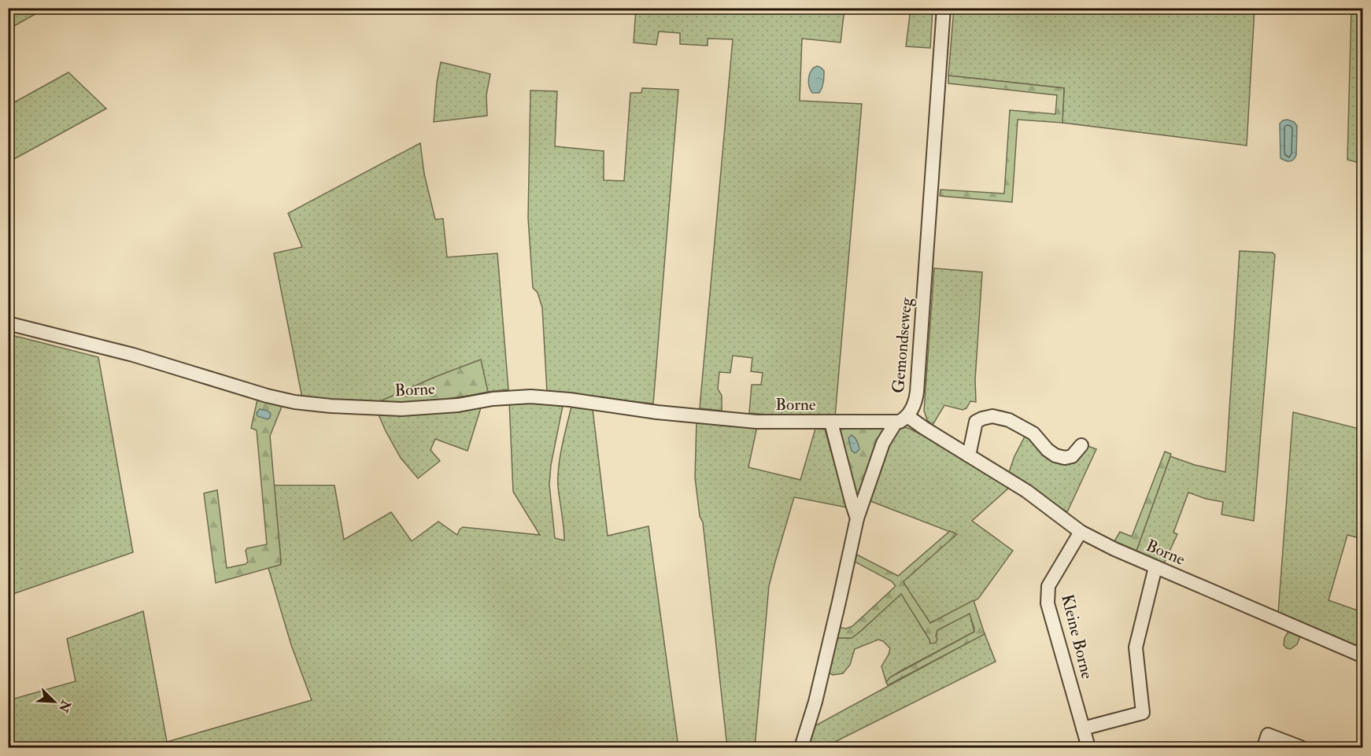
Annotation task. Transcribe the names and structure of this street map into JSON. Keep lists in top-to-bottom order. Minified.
{"streets":{"street":["Gemondseweg","Borne","Kleine Borne"]},"crossings":[["Gemondseweg","Borne"],["Borne","Kleine Borne"]],"north":"bottom right"}
